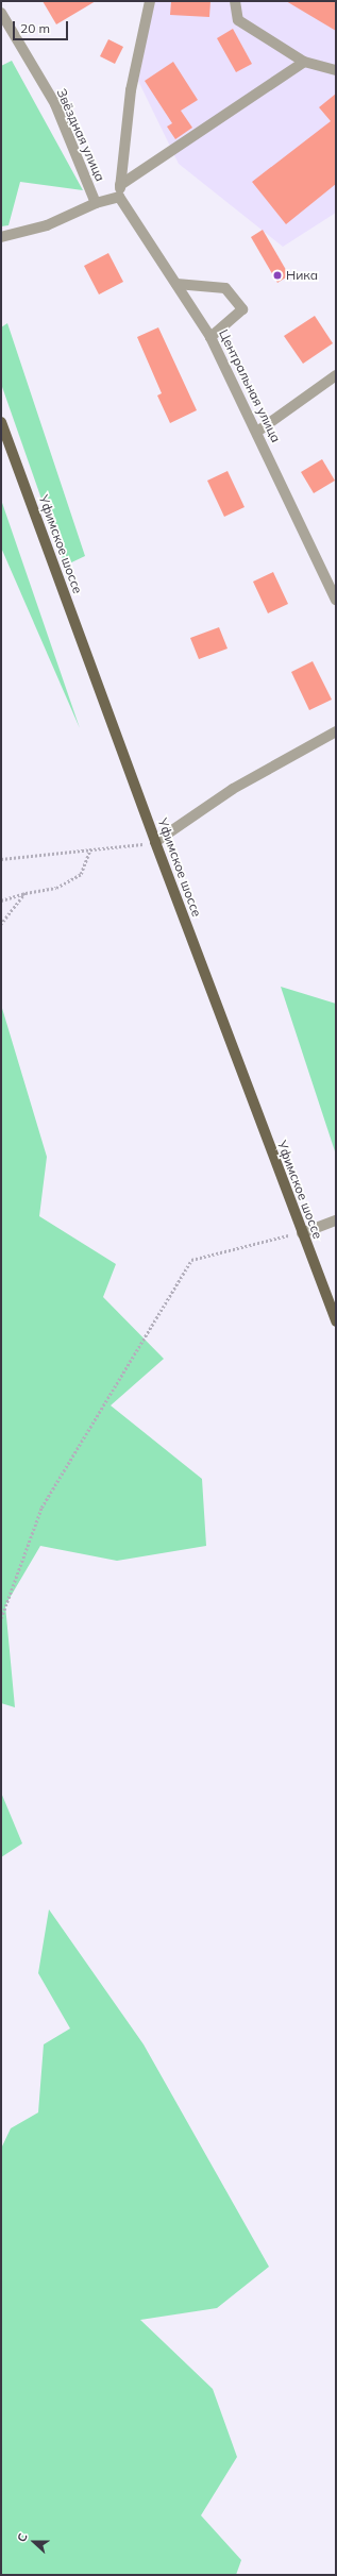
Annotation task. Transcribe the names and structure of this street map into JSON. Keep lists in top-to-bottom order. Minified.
{"streets":{"main road":["Уфимское шоссе"],"street":["Звёздная улица","Центральная улица"]},"places":["Ника"],"scale_bar":"20 m","north":"left"}
